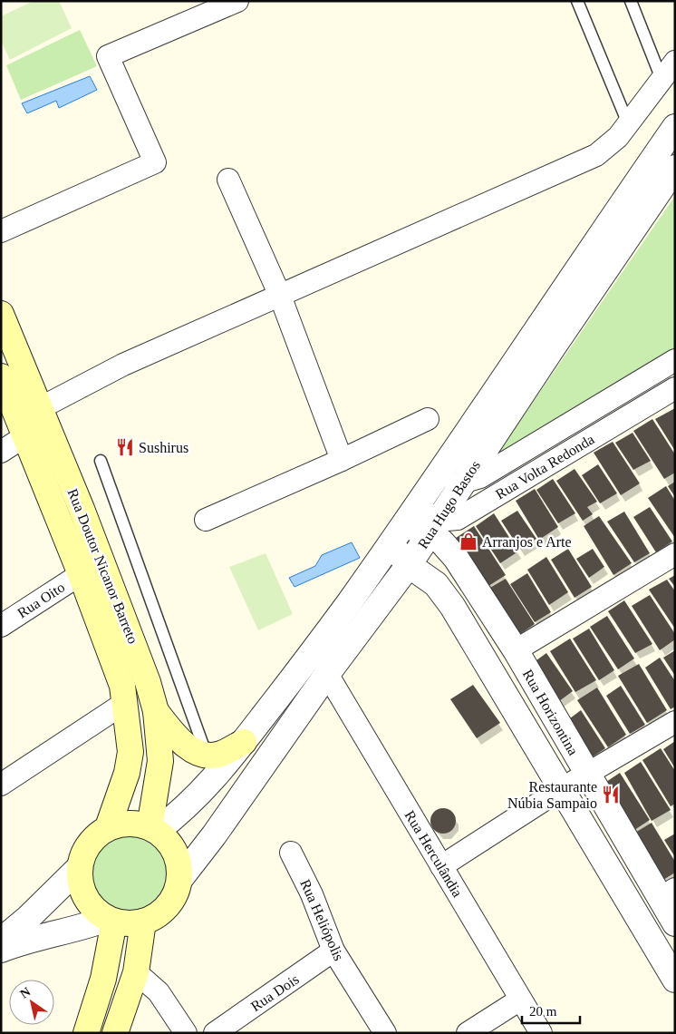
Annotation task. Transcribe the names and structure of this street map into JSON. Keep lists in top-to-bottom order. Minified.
{"streets":{"main road":["Rua Doutor Nicanor Barreto"],"street":["Rua Volta Redonda","Rua Hugo Bastos","Rua Oito","Rua Horizontina","Rua Herculândia","Rua Heliópolis","Rua Dois"]},"crossings":[["Rua Volta Redonda","Rua Hugo Bastos"],["Rua Volta Redonda","Rua Horizontina"],["Rua Hugo Bastos","Rua Doutor Nicanor Barreto"],["Rua Hugo Bastos","Rua Horizontina"],["Rua Hugo Bastos","Rua Herculândia"],["Rua Doutor Nicanor Barreto","Rua Oito"],["Rua Heliópolis","Rua Dois"]],"places":{"restaurant":["Sushirus","Restaurante Núbia Sampaio"],"shop":["Arranjos e Arte"]},"scale_bar":"20 m","north":"top left"}
